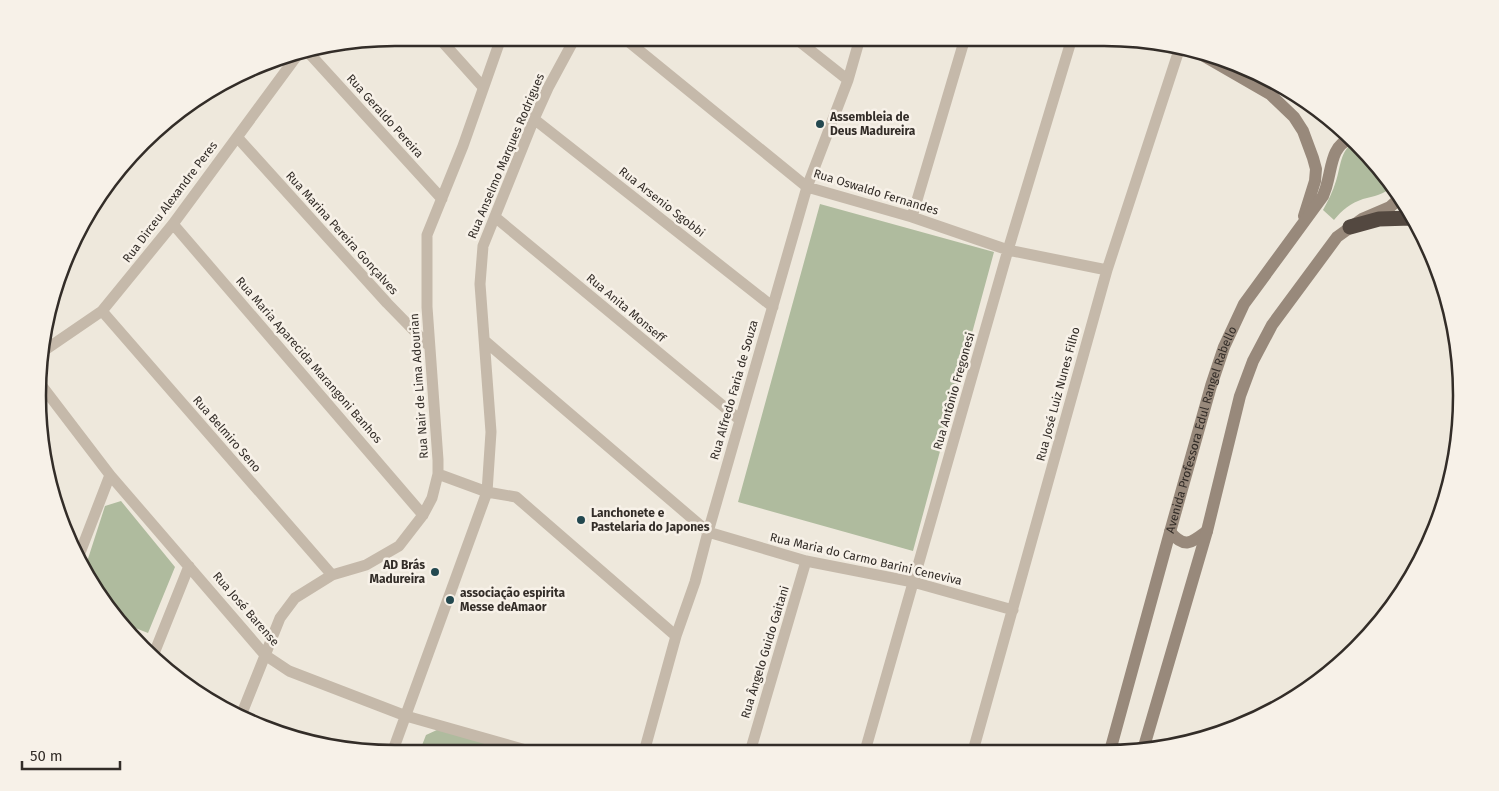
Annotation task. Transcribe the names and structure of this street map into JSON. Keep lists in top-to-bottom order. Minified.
{"streets":{"main road":["Avenida Professora Edul Rangel Rabello"],"street":["Rua Geraldo Pereira","Rua Anselmo Marques Rodrigues","Rua Oswaldo Fernandes","Rua Dirceu Alexandre Peres","Rua Arsenio Sgobbi","Rua Marina Pereira Gonçalves","Rua Anita Monseff","Rua Maria Aparecida Marangoni Banhos","Rua Nair de Lima Adourian","Rua Alfredo Faria de Souza","Rua Antônio Fregonesi","Rua José Luiz Nunes Filho","Rua Belmiro Seno","Rua Maria do Carmo Barini Ceneviva","Rua José Barense","Rua Ângelo Guido Gaitani"]},"crossings":[["Rua Geraldo Pereira","Rua Nair de Lima Adourian"],["Rua Anselmo Marques Rodrigues","Rua Arsenio Sgobbi"],["Rua Anselmo Marques Rodrigues","Rua Anita Monseff"],["Rua Anselmo Marques Rodrigues","Rua Maria do Carmo Barini Ceneviva"],["Rua Anselmo Marques Rodrigues","Rua José Barense"],["Rua Oswaldo Fernandes","Rua Alfredo Faria de Souza"],["Rua Oswaldo Fernandes","Rua Antônio Fregonesi"],["Rua Oswaldo Fernandes","Rua José Luiz Nunes Filho"],["Rua Dirceu Alexandre Peres","Rua Marina Pereira Gonçalves"],["Rua Dirceu Alexandre Peres","Rua Maria Aparecida Marangoni Banhos"],["Rua Dirceu Alexandre Peres","Rua Belmiro Seno"],["Rua Arsenio Sgobbi","Rua Alfredo Faria de Souza"],["Rua Marina Pereira Gonçalves","Rua Nair de Lima Adourian"],["Rua Anita Monseff","Rua Alfredo Faria de Souza"],["Rua Maria Aparecida Marangoni Banhos","Rua Nair de Lima Adourian"],["Rua Nair de Lima Adourian","Rua Belmiro Seno"],["Rua Nair de Lima Adourian","Rua José Barense"],["Rua Alfredo Faria de Souza","Rua Maria do Carmo Barini Ceneviva"],["Rua Antônio Fregonesi","Rua Maria do Carmo Barini Ceneviva"],["Rua José Luiz Nunes Filho","Rua Maria do Carmo Barini Ceneviva"],["Rua Maria do Carmo Barini Ceneviva","Rua Ângelo Guido Gaitani"]],"places":["Assembleia de Deus Madureira","Lanchonete e Pastelaria do Japones","AD Brás Madureira","associação espirita Messe deAmaor"],"scale_bar":"50 m"}
